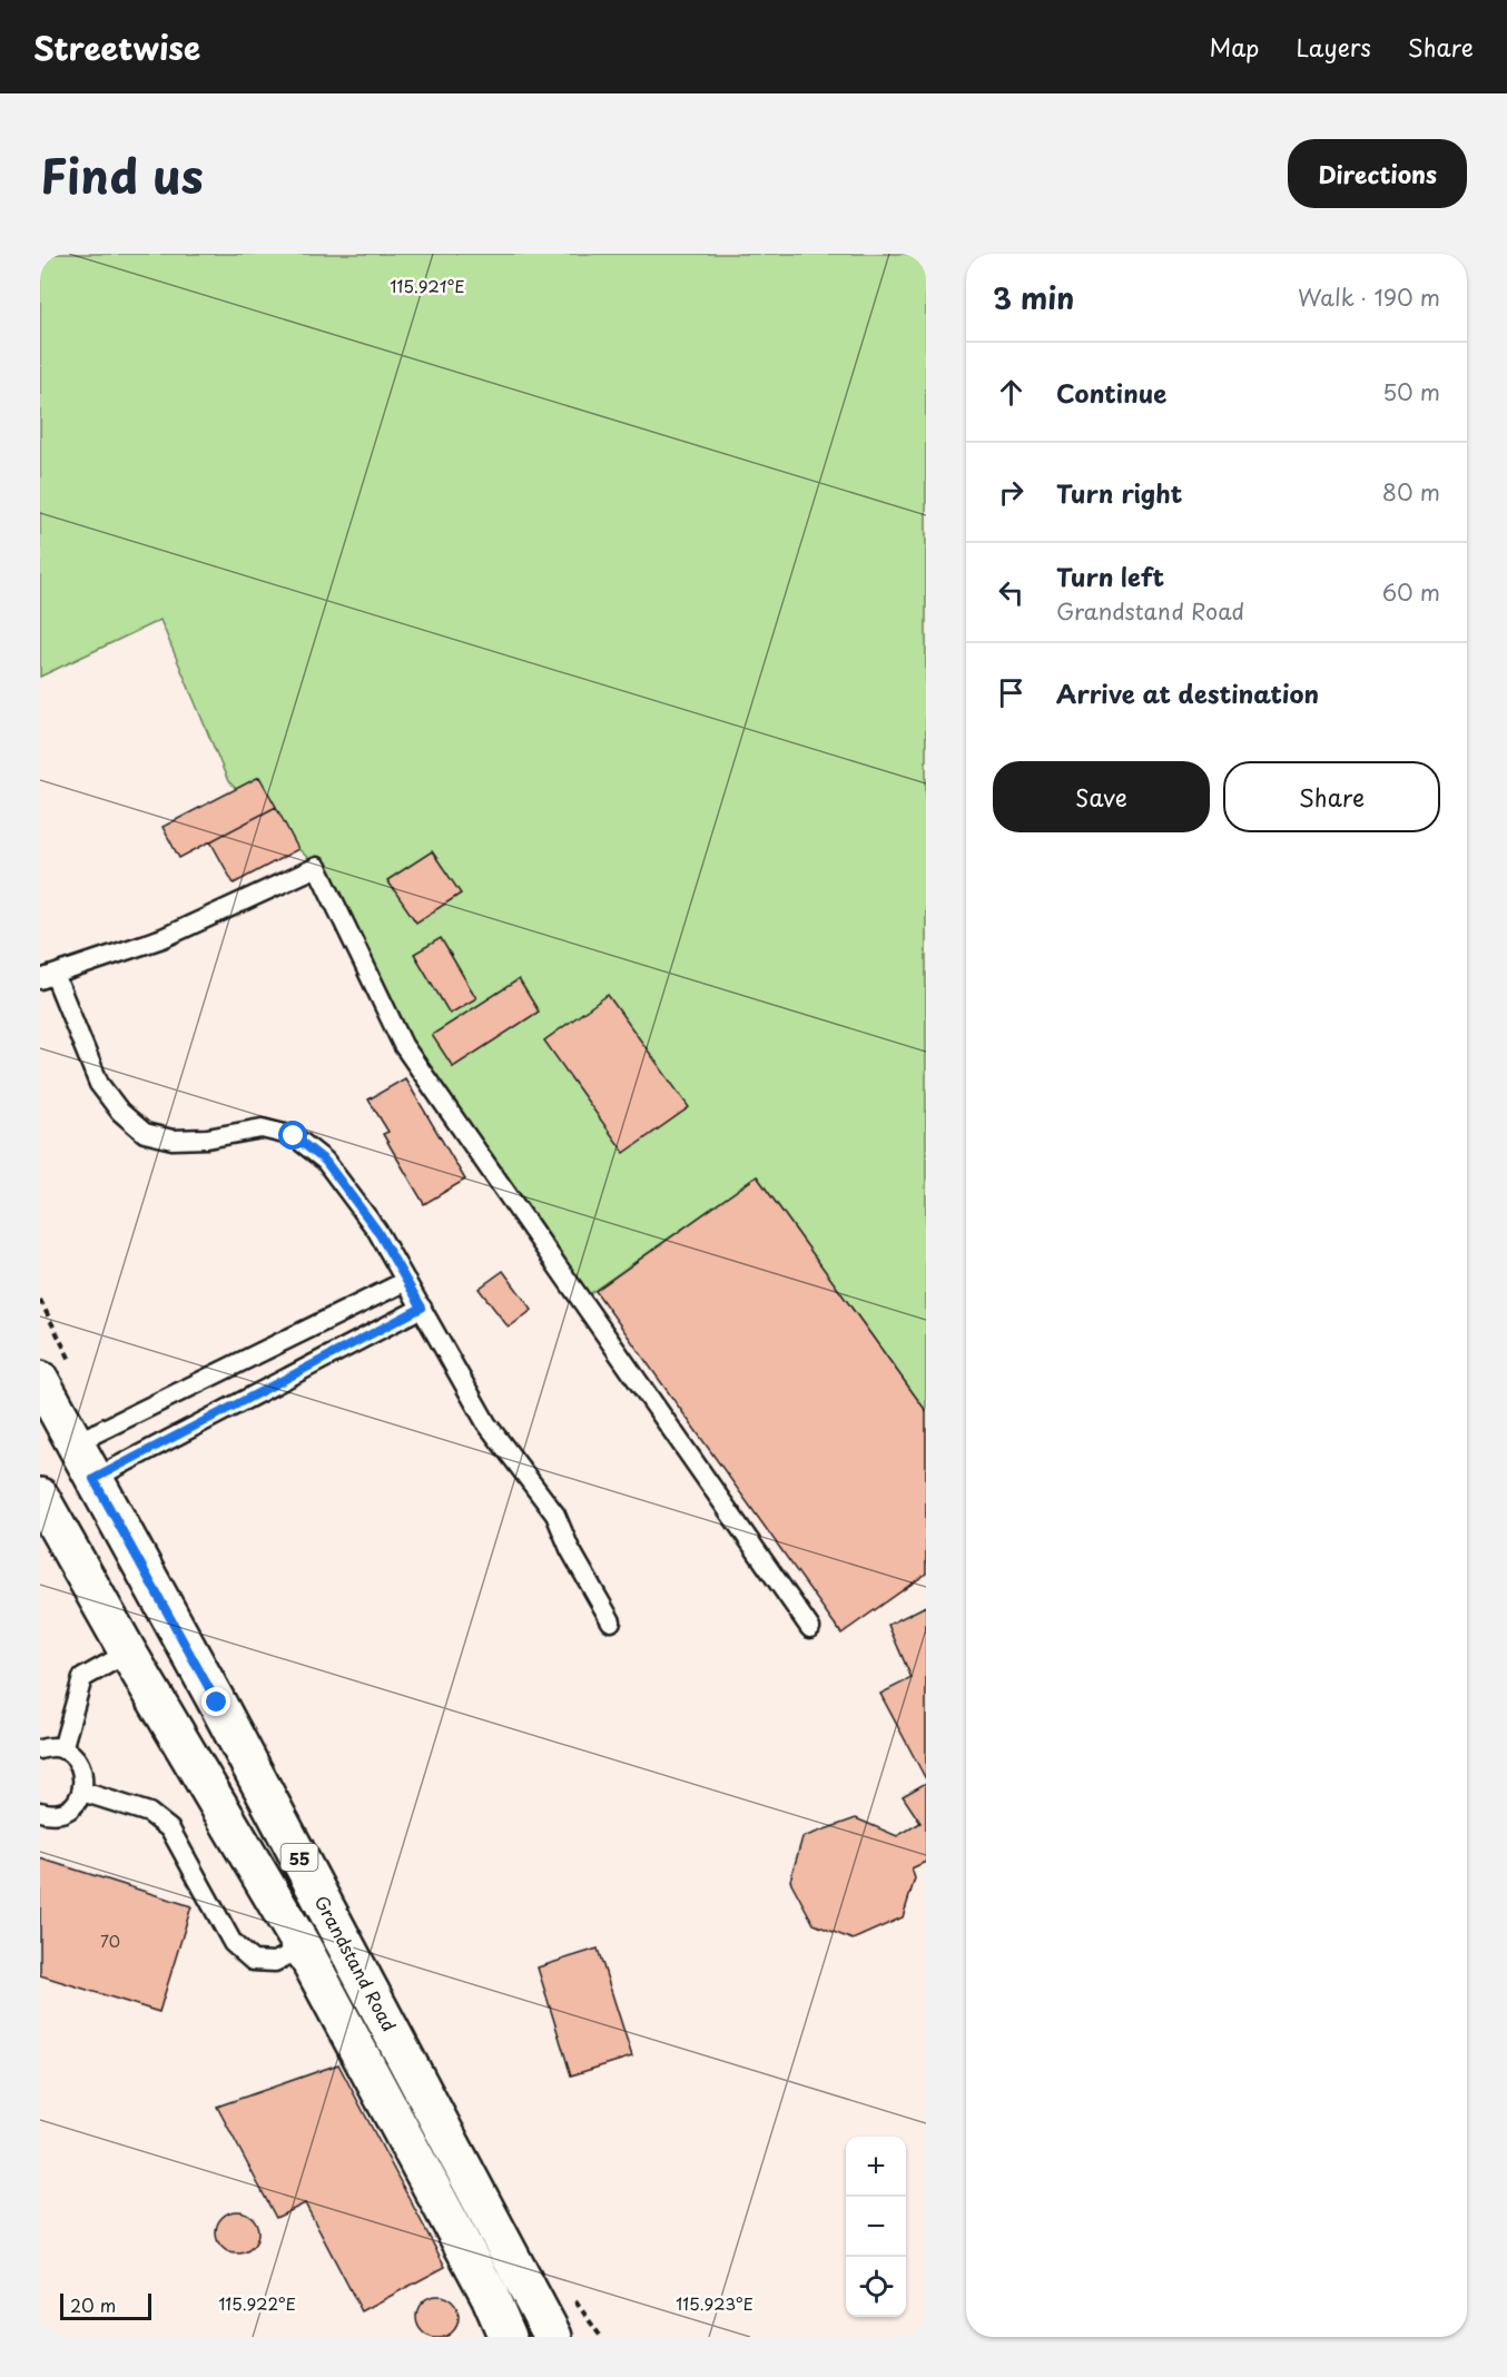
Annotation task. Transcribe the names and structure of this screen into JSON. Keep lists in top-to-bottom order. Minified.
{"streets":{"main road":["55","Grandstand Road"]},"house_numbers":["70"],"scale_bar":"20 m","page":{"header":"Streetwise","nav":["Map","Layers","Share"],"title":"Find us","buttons":["Directions",["Save","Share"]],"heading":["3 min","Walk · 190 m"],"list":[["Continue","50 m"],["Turn right","80 m"],["Turn left","Grandstand Road","60 m"],"Arrive at destination"],"map_buttons":["+","−"],"scale":"20 m"},"coordinates":["115.921°E","115.922°E","115.923°E"]}
